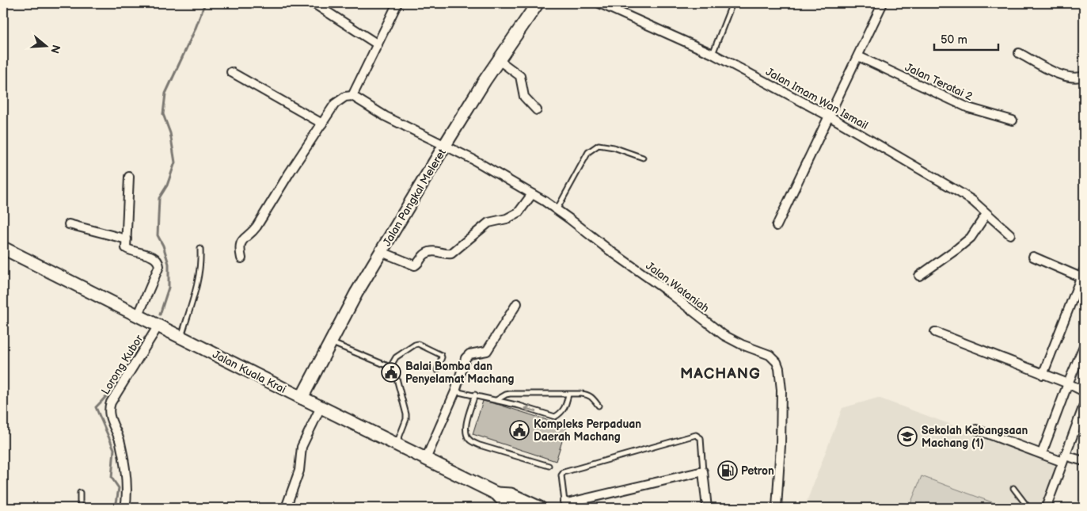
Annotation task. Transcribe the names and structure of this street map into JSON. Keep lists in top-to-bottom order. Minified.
{"streets":{"main road":["Jalan Pangkal Meleret","Jalan Kuala Krai"],"street":["Jalan Teratai 2","Jalan Imam Wan Ismail","Jalan Wataniah","Lorong Kubor"]},"crossings":[["Jalan Pangkal Meleret","Jalan Wataniah"],["Jalan Pangkal Meleret","Jalan Kuala Krai"],["Lorong Kubor","Jalan Kuala Krai"]],"districts":["MACHANG"],"places":{"public building":["Balai Bomba dan Penyelamat Machang","Kompleks Perpaduan Daerah Machang"],"school or university":["Sekolah Kebangsaan Machang (1)"],"fuel station":["Petron"]},"scale_bar":"50 m","north":"right"}
